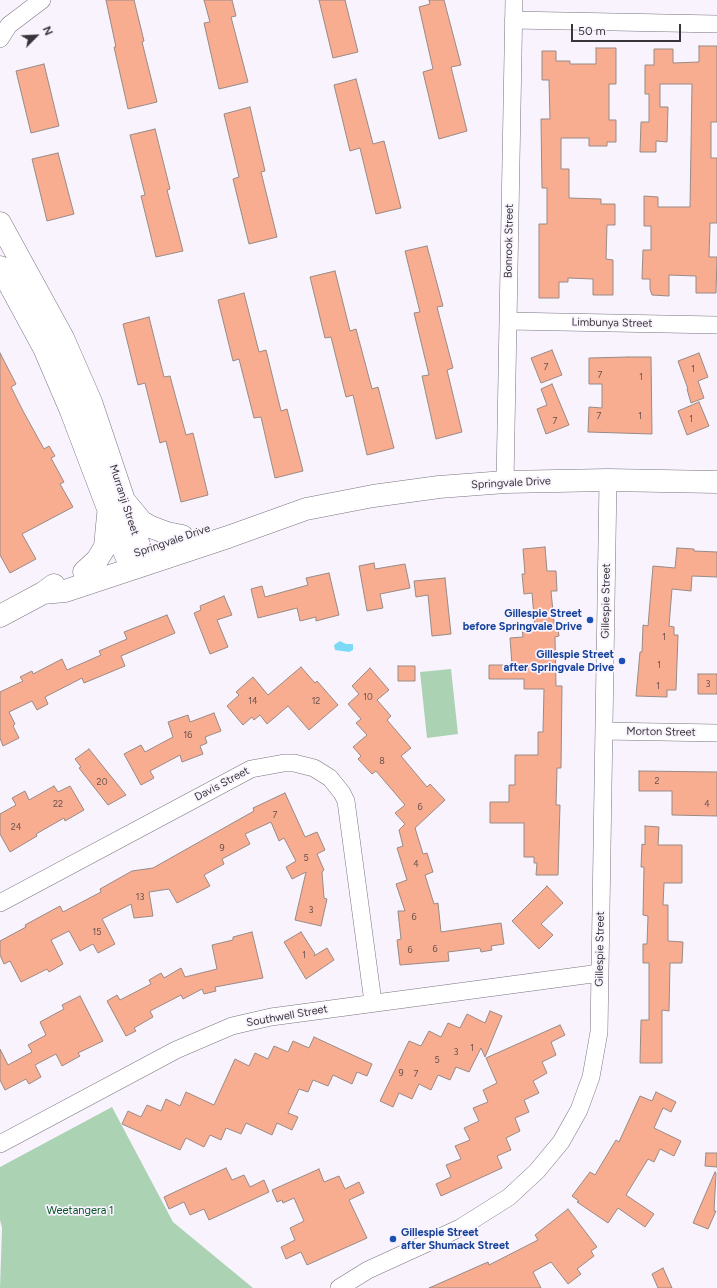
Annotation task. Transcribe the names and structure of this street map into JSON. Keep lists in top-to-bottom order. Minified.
{"streets":{"main road":["Springvale Drive","Murranji Street"],"street":["Bonrook Street","Limbunya Street","Gillespie Street","Morton Street","Davis Street","Southwell Street"]},"crossings":[["Bonrook Street","Limbunya Street"],["Bonrook Street","Springvale Drive"],["Springvale Drive","Murranji Street"],["Springvale Drive","Gillespie Street"],["Gillespie Street","Morton Street"],["Gillespie Street","Southwell Street"],["Davis Street","Southwell Street"]],"parks":["Weetangera 1"],"places":["Gillespie Street before Springvale Drive","Gillespie Street after Springvale Drive","Gillespie Street after Shumack Street"],"house_numbers":["7","1","7","1","7","1","1","7","1","1","3","1","10","14","12","16","8","2","20","22","4","6","7","24","9","5","4","13","3","6","15","6","6","1","1","3","5","9","7"],"scale_bar":"50 m","north":"top right"}
